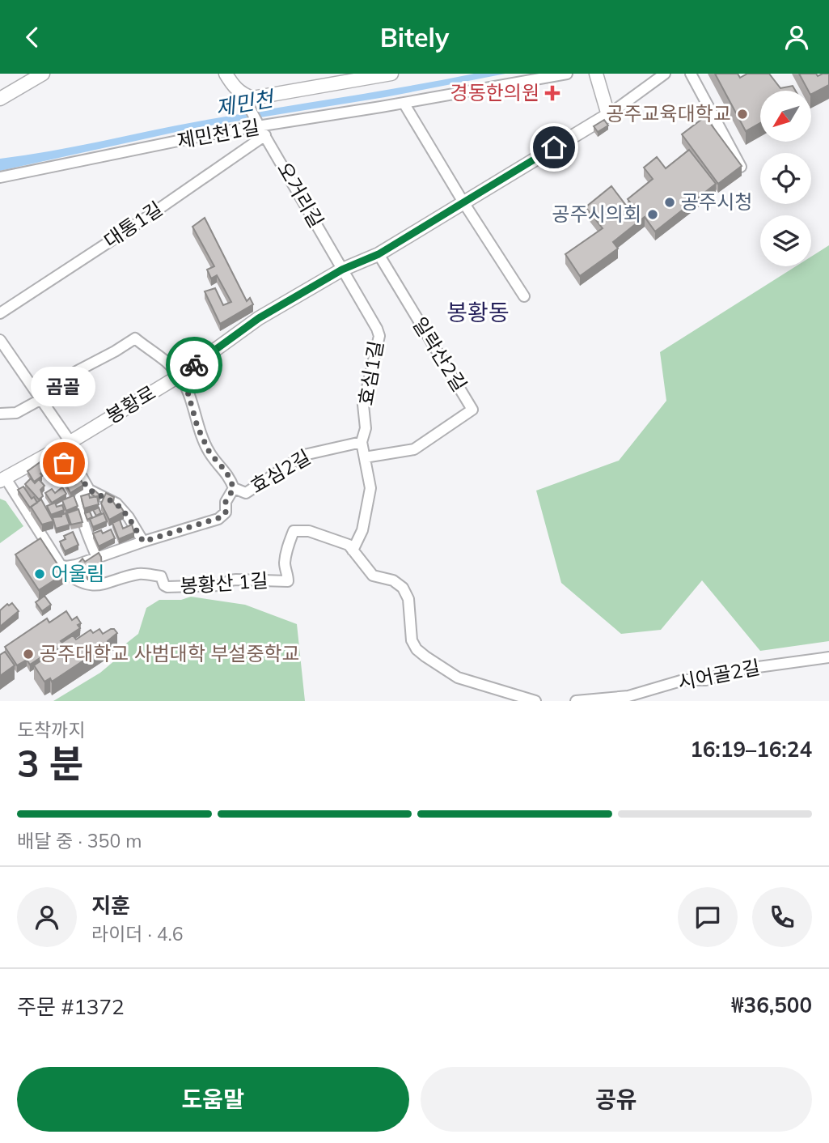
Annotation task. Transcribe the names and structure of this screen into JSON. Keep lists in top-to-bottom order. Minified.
{"streets":{"main road":["봉황로"],"street":["제민천1길","오거리길","대통1길","일락산2길","효심1길","효심2길","봉황산 1길","시어골2길"]},"crossings":[["제민천1길","오거리길"],["제민천1길","대통1길"],["오거리길","대통1길"],["오거리길","효심1길"],["오거리길","봉황로"],["일락산2길","효심1길"],["일락산2길","봉황로"],["효심1길","봉황로"],["효심1길","효심2길"],["효심1길","봉황산 1길"]],"districts":["봉황동"],"water":["제민천"],"places":{"health":["경동한의원"],"other":["공주교육대학교","공주시청","공주시의회","곰골","어울림","공주대학교 사범대학 부설중학교"]},"north":"bottom left","page":{"header":"Bitely","bubble":"곰골","heading":["3 분","도착까지","16:19–16:24"],"panel":["지훈","라이더 · 4.6","주문 #1372","₩36,500"],"bar":"배달 중 · 350 m","buttons":["도움말","공유"]}}
